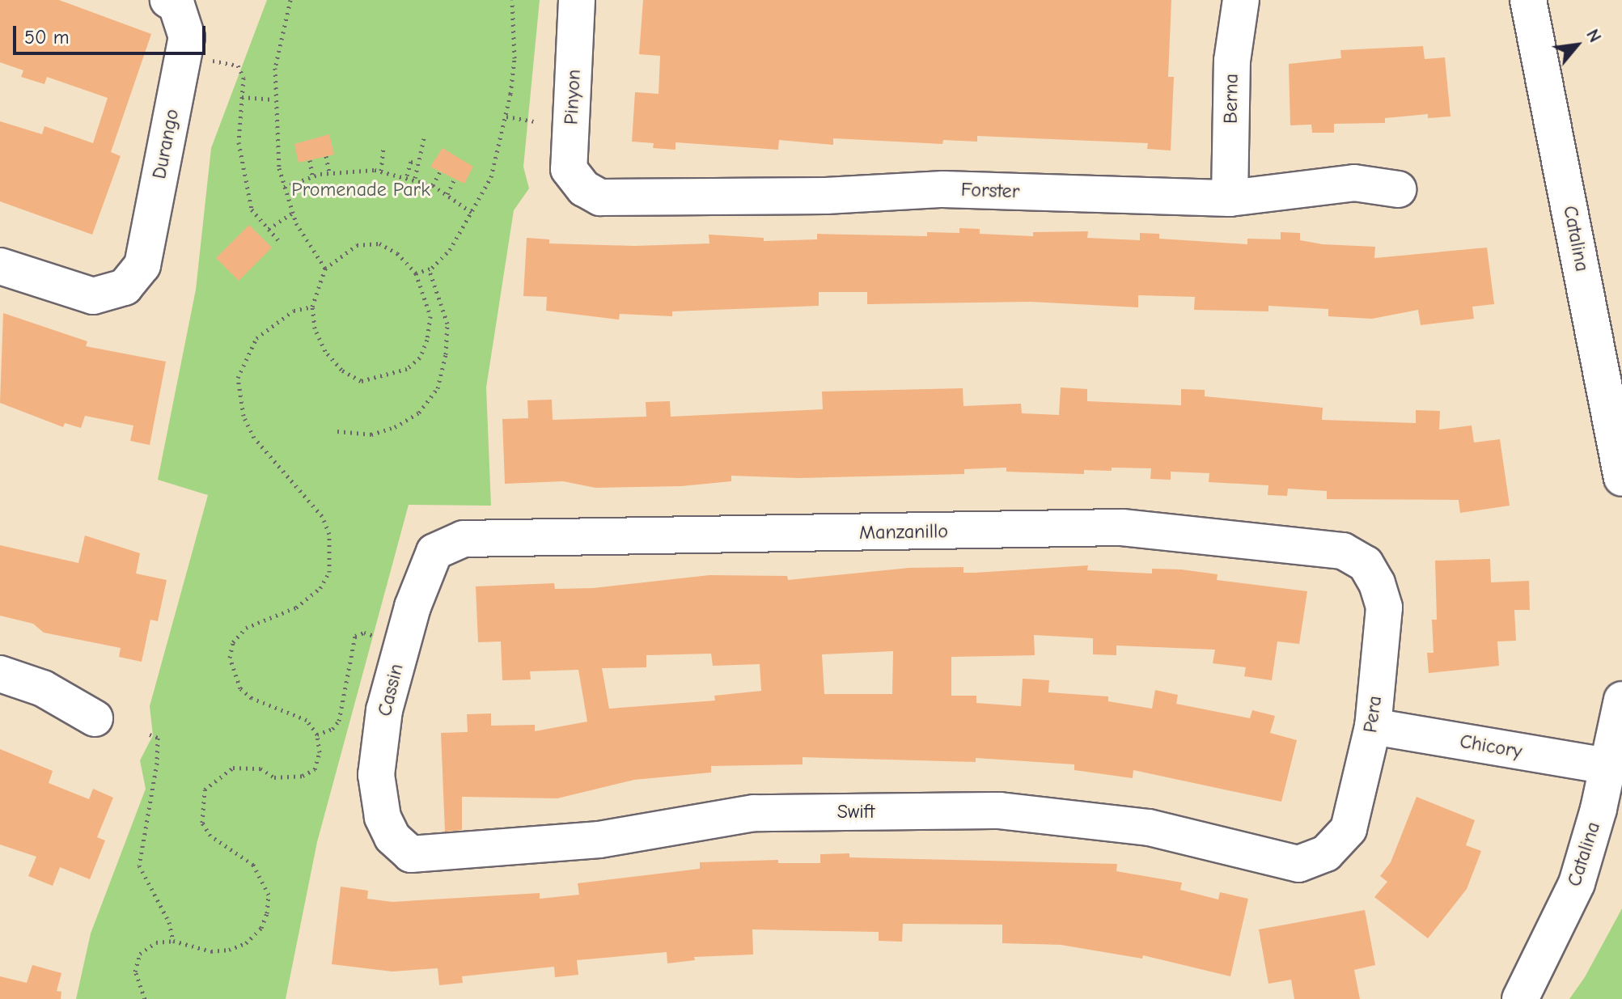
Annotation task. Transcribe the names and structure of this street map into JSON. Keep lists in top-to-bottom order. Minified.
{"streets":{"street":["Pinyon","Berna","Durango","Forster","Catalina","Manzanillo","Cassin","Pera","Chicory","Swift"]},"crossings":[["Pinyon","Forster"],["Berna","Forster"],["Catalina","Chicory"],["Manzanillo","Cassin"],["Manzanillo","Pera"],["Cassin","Swift"],["Pera","Chicory"],["Pera","Swift"]],"parks":["Promenade Park"],"scale_bar":"50 m","north":"top right"}
